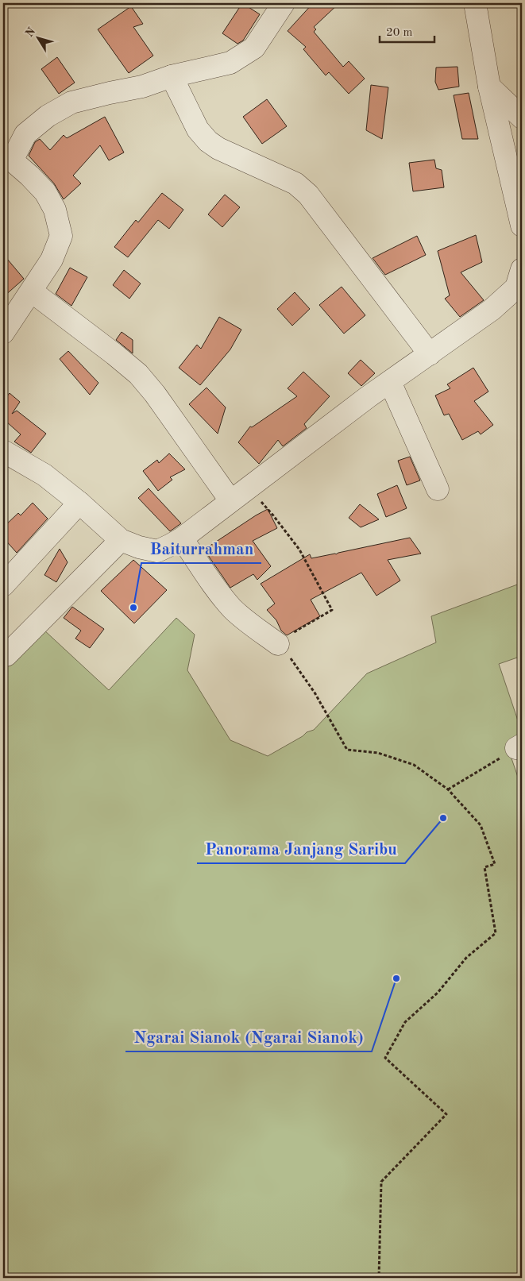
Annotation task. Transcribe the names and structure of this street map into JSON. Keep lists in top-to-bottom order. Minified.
{"places":["Baiturrahman","Panorama Janjang Saribu","Ngarai Sianok (Ngarai Sianok)"],"scale_bar":"20 m","north":"top left"}
